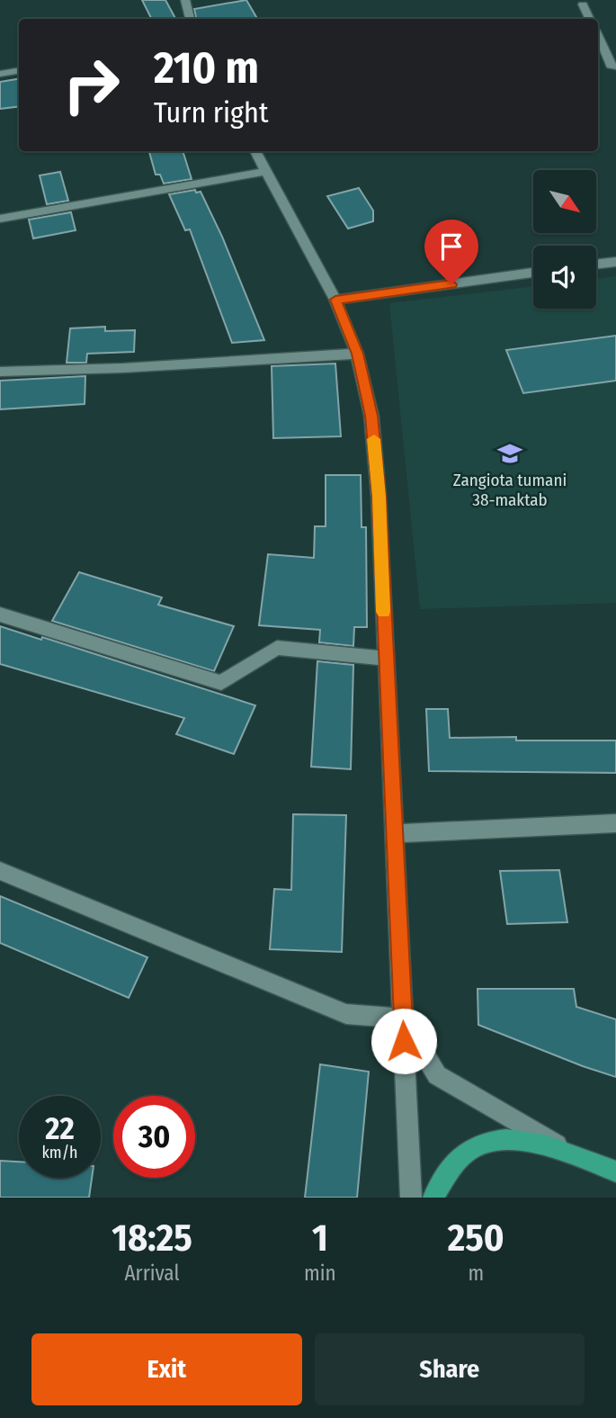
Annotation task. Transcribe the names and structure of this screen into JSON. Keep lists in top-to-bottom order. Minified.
{"places":{"school or university":["Zangiota tumani 38-maktab"]},"north":"bottom right","page":{"turn":["210 m","Turn right"],"speed":"22 km/h","limit":"30","eta":["18:25","Arrival","1","min","250","m"],"buttons":["Exit","Share"]}}
